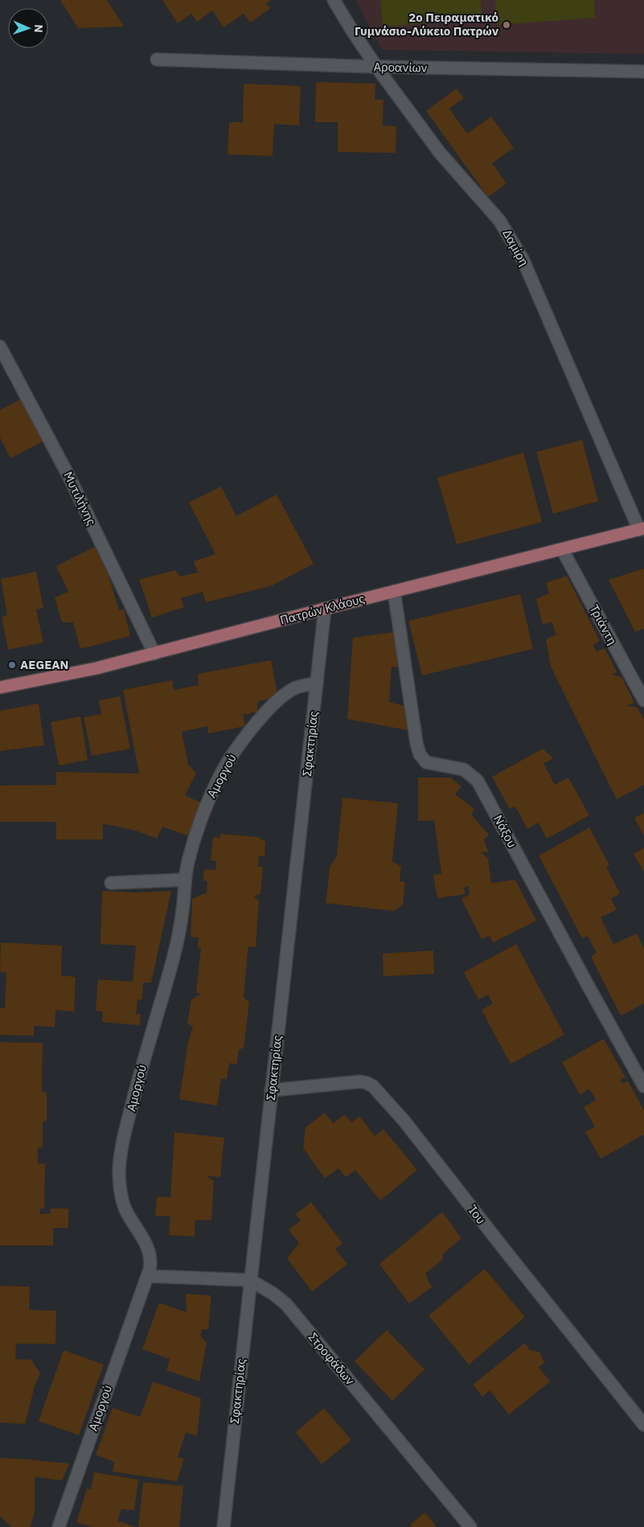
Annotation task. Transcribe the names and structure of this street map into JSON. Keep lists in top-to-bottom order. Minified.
{"streets":{"main road":["Πατρών Κλάους"],"street":["Αροανίων","Δαμίρη","Μυτιλήνης","Τριάντη","Σφακτηρίας","Αμοργού","Νάξου","Ίου","Στροφάδων"]},"crossings":[["Αροανίων","Δαμίρη"],["Δαμίρη","Πατρών Κλάους"],["Μυτιλήνης","Πατρών Κλάους"],["Πατρών Κλάους","Τριάντη"],["Πατρών Κλάους","Σφακτηρίας"],["Πατρών Κλάους","Νάξου"],["Σφακτηρίας","Αμοργού"],["Σφακτηρίας","Ίου"],["Σφακτηρίας","Στροφάδων"],["Αμοργού","Στροφάδων"]],"places":["2ο Πειραματικό Γυμνάσιο-Λύκειο Πατρών","AEGEAN"],"north":"right"}
